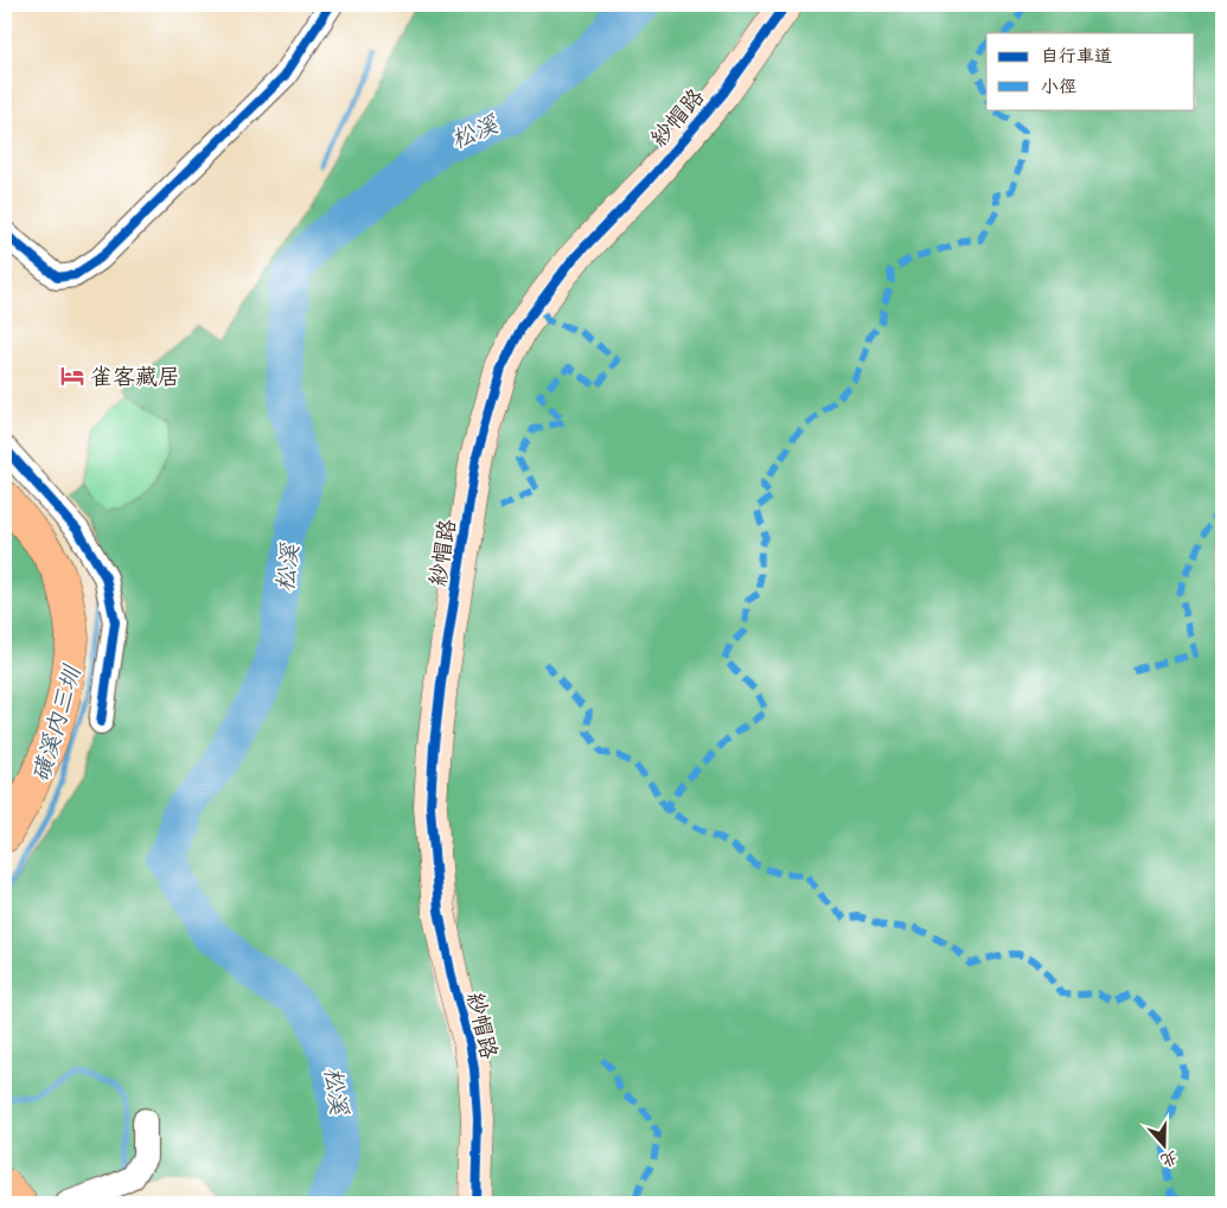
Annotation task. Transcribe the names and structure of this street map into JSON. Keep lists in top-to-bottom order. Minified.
{"streets":{"street":["紗帽路"]},"water":["松溪","磺溪內三圳"],"places":{"hotel":["雀客藏居"]},"legend":["自行車道","小徑"],"north":"bottom"}
